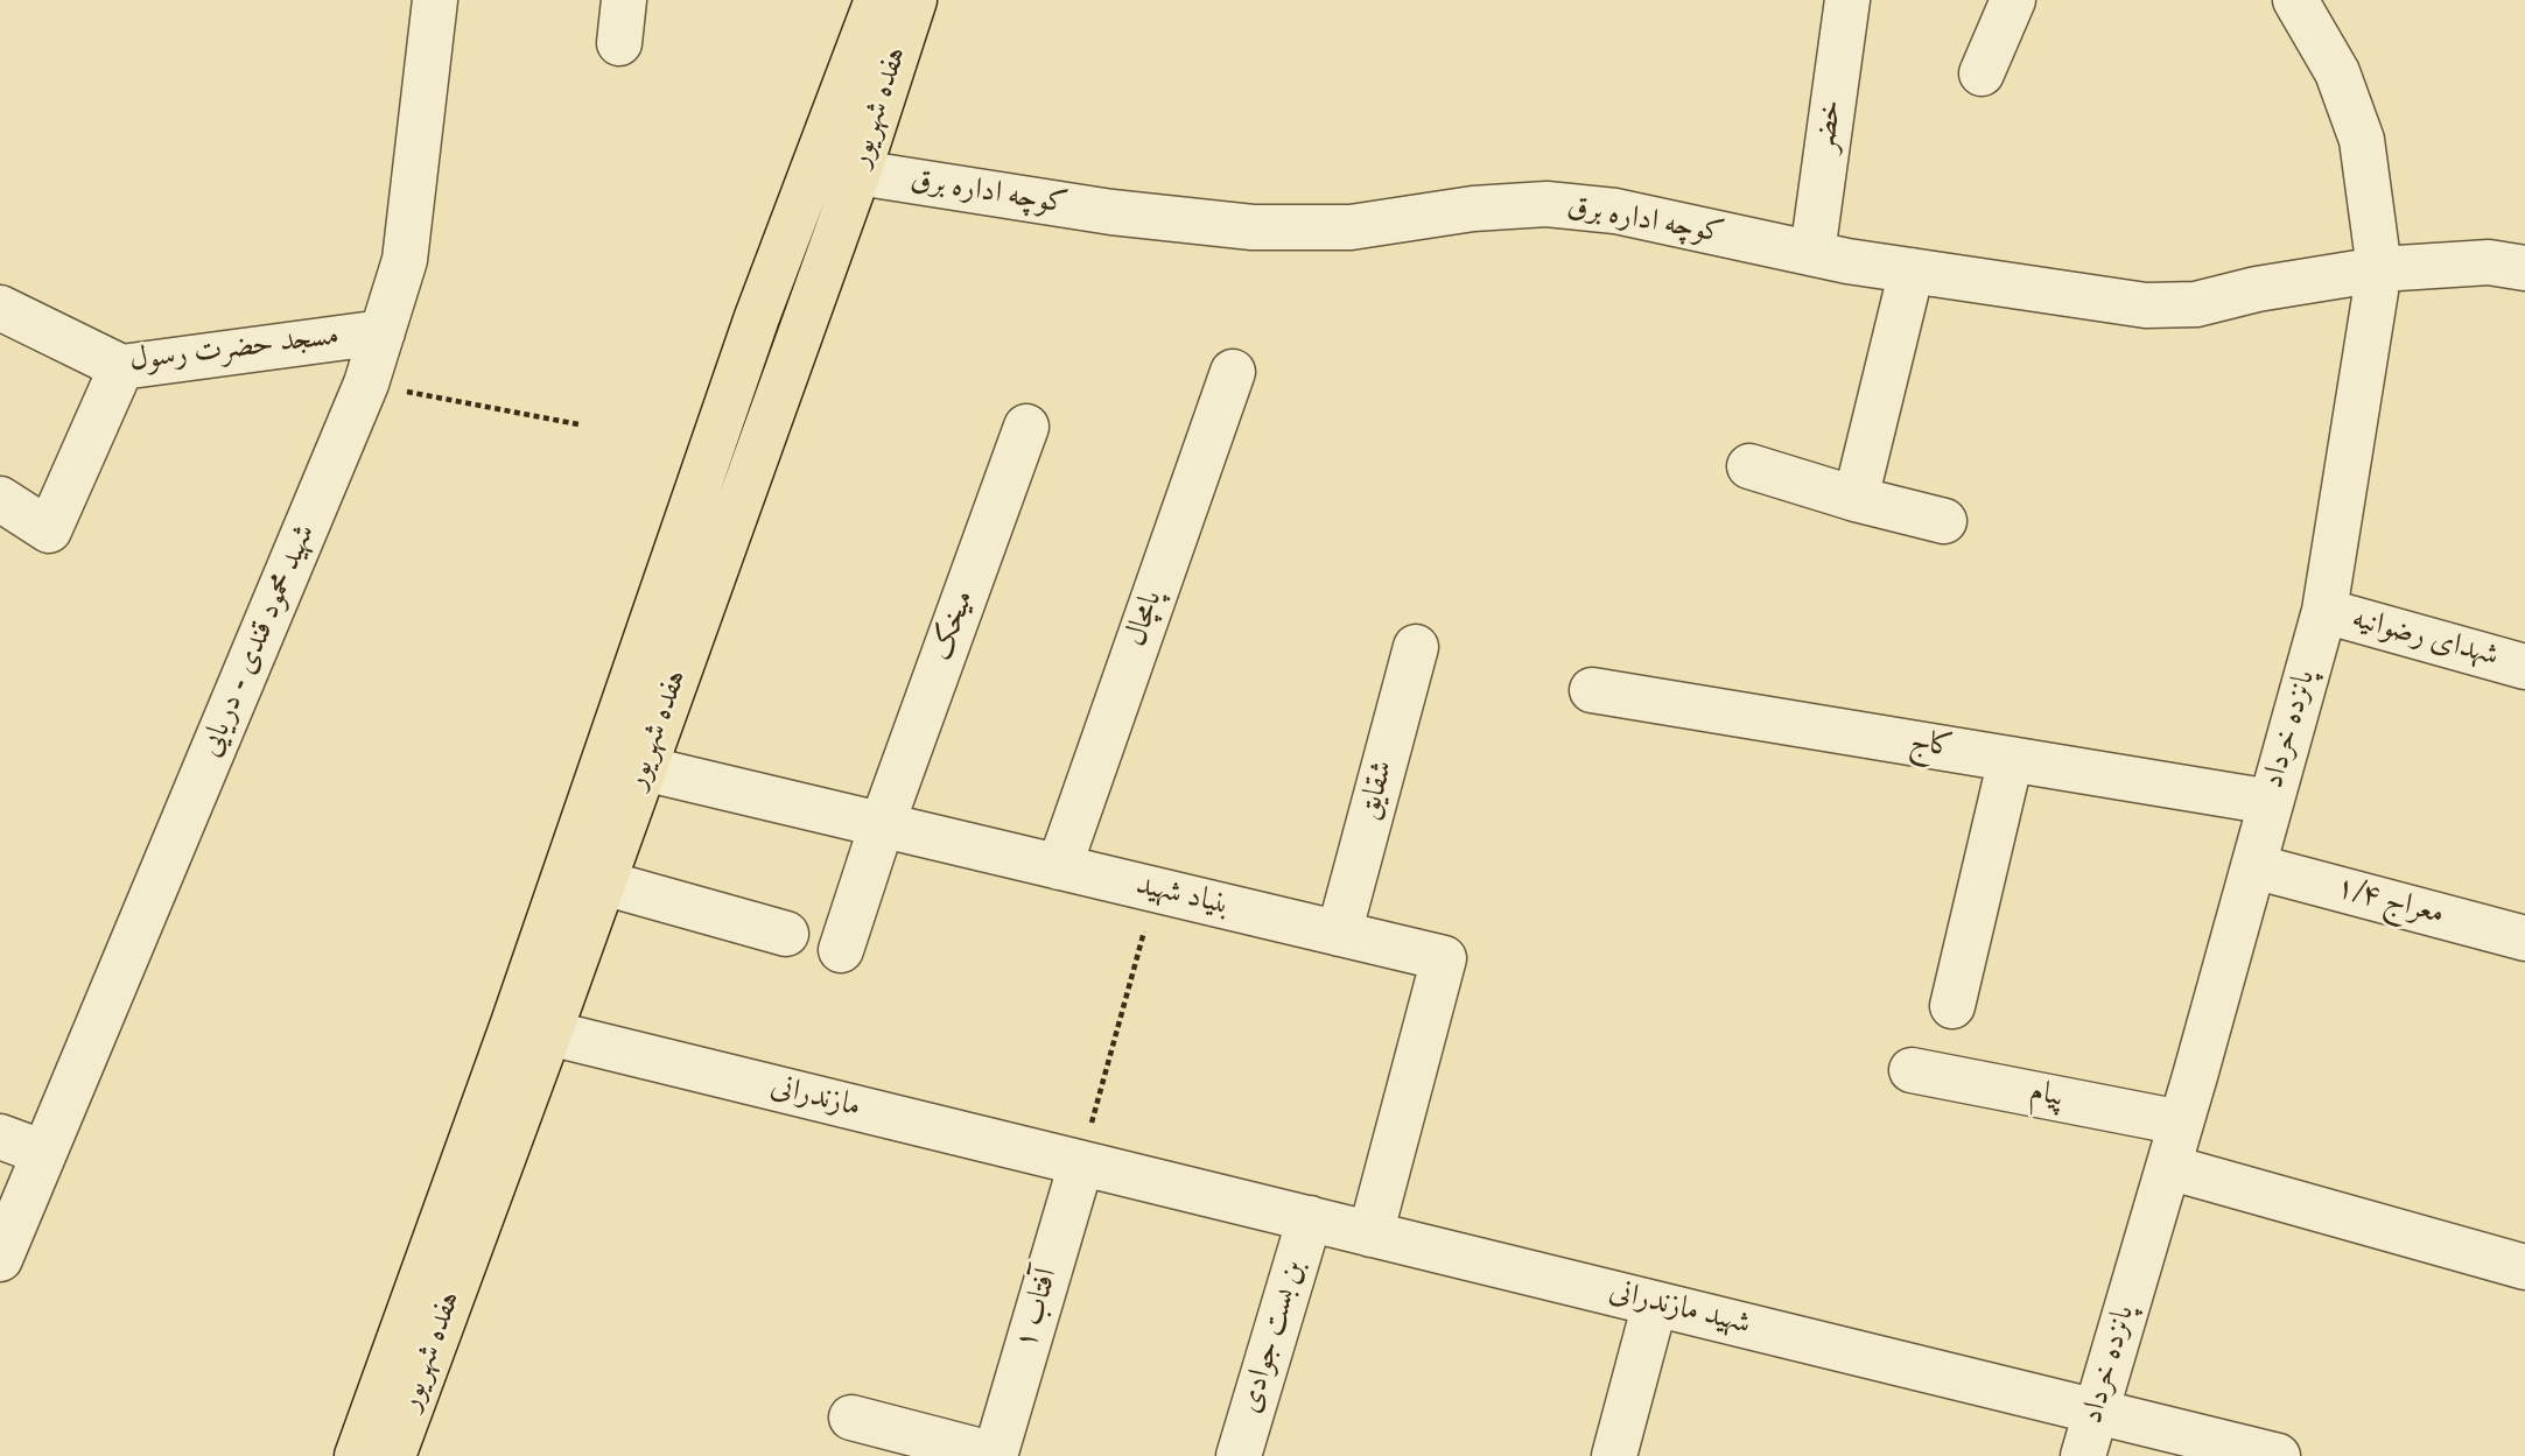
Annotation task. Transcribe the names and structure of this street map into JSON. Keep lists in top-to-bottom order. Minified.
{"streets":{"main road":["هفده شهریور"],"street":["خضر","کوچه اداره برق","مسجد حضرت رسول","پامچال","میخک","شهدای رضوانیه","شهید محمود قندی - دریایی","پانزده خرداد","کاج","شقایق","بنیاد شهید","معراج ۱/۴","پیام","مازندرانی","آفتاب ۱","شهید مازندرانی","بن بست جوادی"]},"crossings":[["هفده شهریور","کوچه اداره برق"],["هفده شهریور","بنیاد شهید"],["هفده شهریور","مازندرانی"],["خضر","کوچه اداره برق"],["کوچه اداره برق","پانزده خرداد"],["مسجد حضرت رسول","شهید محمود قندی - دریایی"],["پامچال","بنیاد شهید"],["میخک","بنیاد شهید"],["شهدای رضوانیه","پانزده خرداد"],["پانزده خرداد","کاج"],["پانزده خرداد","معراج ۱/۴"],["پانزده خرداد","پیام"],["پانزده خرداد","شهید مازندرانی"],["شقایق","بنیاد شهید"],["بنیاد شهید","شهید مازندرانی"],["مازندرانی","آفتاب ۱"],["مازندرانی","شهید مازندرانی"],["آفتاب ۱","شهید مازندرانی"],["شهید مازندرانی","بن بست جوادی"]]}
